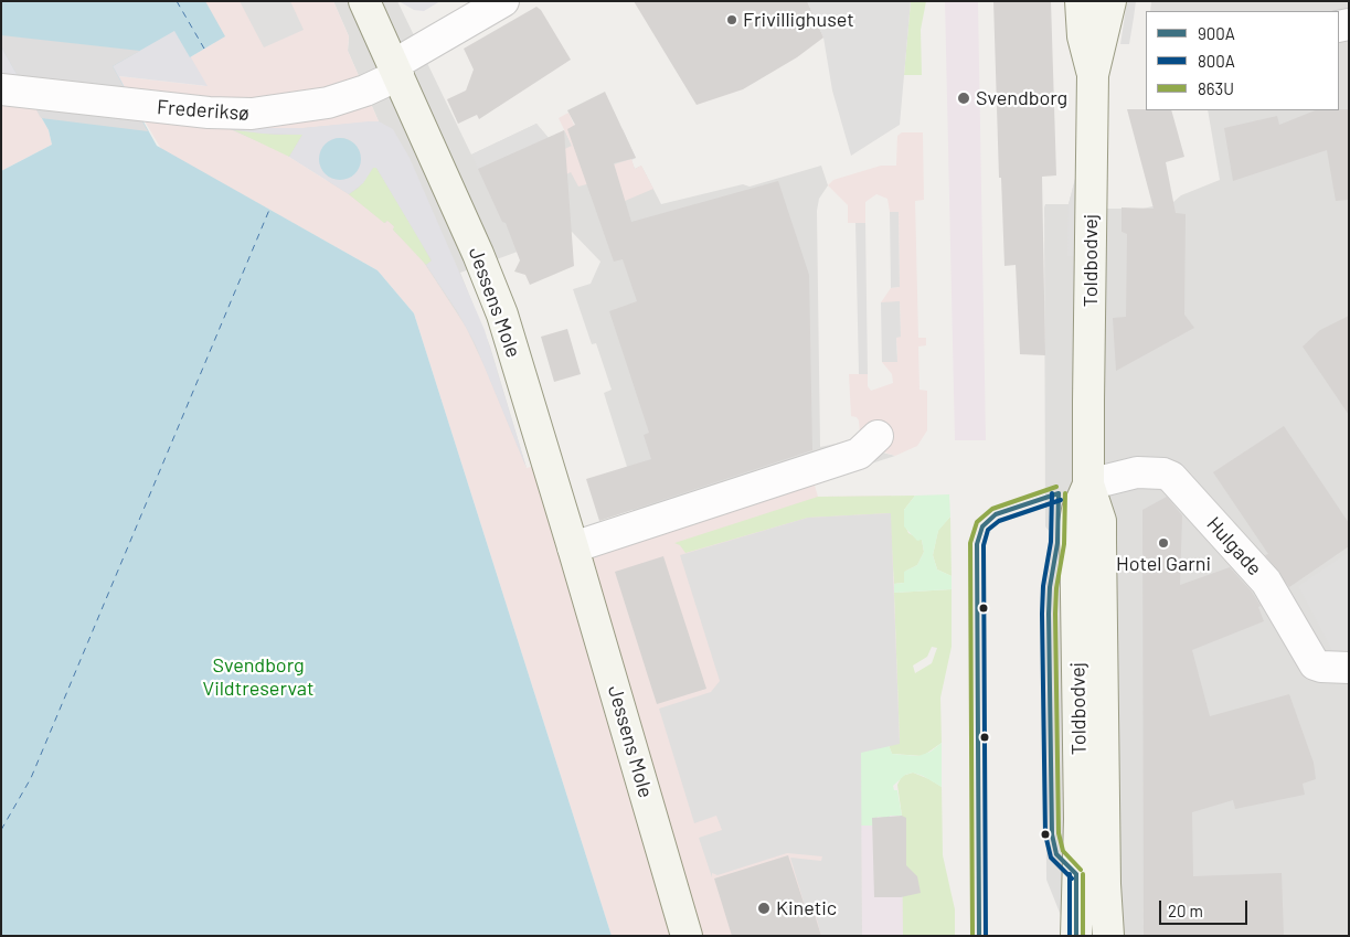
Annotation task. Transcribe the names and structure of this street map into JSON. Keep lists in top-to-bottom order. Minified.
{"streets":{"street":["Frederiksø","Toldbodvej","Jessens Mole","Hulgade"]},"crossings":[["Frederiksø","Jessens Mole"],["Toldbodvej","Hulgade"]],"parks":["Svendborg Vildtreservat"],"places":["Frivillighuset","Svendborg","Hotel Garni","Kinetic"],"lines":["transit line 863U","transit line 900A","transit line 800A"],"legend":["900A","800A","863U"],"scale_bar":"20 m"}
